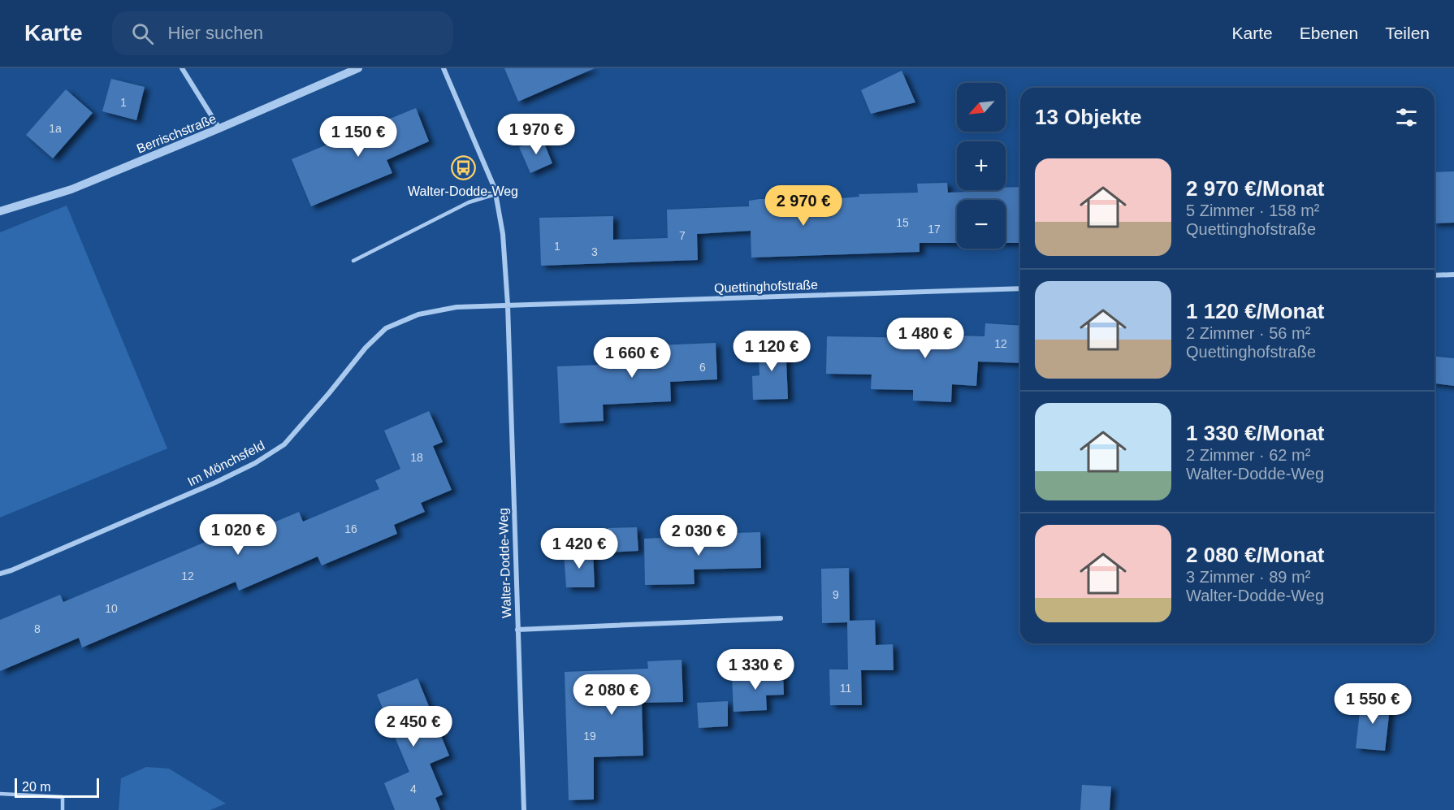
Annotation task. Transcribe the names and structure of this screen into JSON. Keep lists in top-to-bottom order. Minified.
{"streets":{"street":["Berrischstraße","Quettinghofstraße","Im Mönchsfeld","Walter-Dodde-Weg"]},"crossings":[["Quettinghofstraße","Im Mönchsfeld"],["Quettinghofstraße","Walter-Dodde-Weg"],["Im Mönchsfeld","Walter-Dodde-Weg"]],"places":{"bus stop":["Walter-Dodde-Weg"]},"house_numbers":["1","1a","15","17","7","1","3","12","6","18","16","12","9","10","8","11","19","4"],"scale_bar":"20 m","north":"bottom left","page":{"header":"Karte","search":"Hier suchen","nav":["Karte","Ebenen","Teilen"],"map_buttons":["+","−"],"heading":"13 Objekte","price":["1 970 €","1 150 €","2 970 €","1 480 €","1 120 €","1 660 €","1 020 €","2 030 €","1 420 €","1 330 €","2 080 €","1 550 €","2 450 €"],"list":[{"name":"2 970 €/Monat","note":"5 Zimmer · 158 m² · Quettinghofstraße"},{"name":"1 120 €/Monat","note":"2 Zimmer · 56 m² · Quettinghofstraße"},{"name":"1 330 €/Monat","note":"2 Zimmer · 62 m² · Walter-Dodde-Weg"},{"name":"2 080 €/Monat","note":"3 Zimmer · 89 m² · Walter-Dodde-Weg"}],"scale":"20 m"}}
